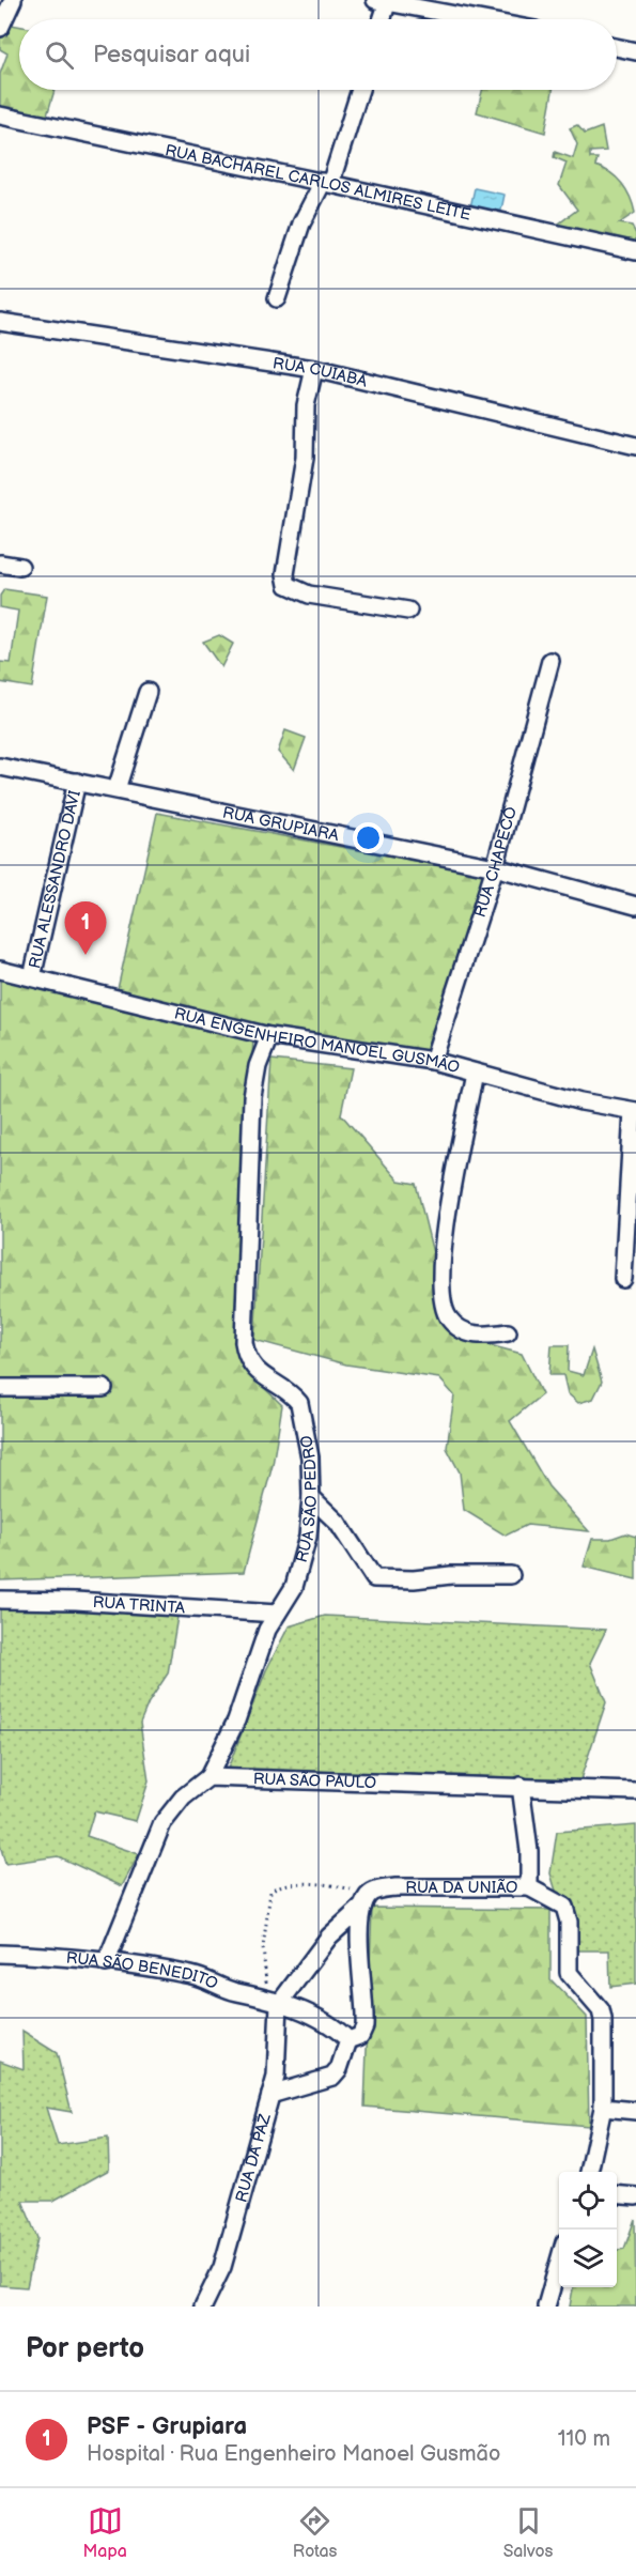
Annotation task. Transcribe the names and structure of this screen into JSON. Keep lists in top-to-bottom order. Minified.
{"streets":{"street":["RUA BACHAREL CARLOS ALMIRES LEITE","RUA CUIABÁ","RUA GRUPIARA","RUA CHAPECÓ","RUA ALESSANDRO DAVI","RUA ENGENHEIRO MANOEL GUSMÃO","RUA SÃO PEDRO","RUA TRINTA","RUA SÃO PAULO","RUA DA UNIÃO","RUA SÃO BENEDITO","RUA DA PAZ"]},"crossings":[["RUA GRUPIARA","RUA CHAPECÓ"],["RUA GRUPIARA","RUA ALESSANDRO DAVI"],["RUA CHAPECÓ","RUA ENGENHEIRO MANOEL GUSMÃO"],["RUA ALESSANDRO DAVI","RUA ENGENHEIRO MANOEL GUSMÃO"],["RUA ENGENHEIRO MANOEL GUSMÃO","RUA SÃO PEDRO"],["RUA SÃO PEDRO","RUA TRINTA"],["RUA SÃO PEDRO","RUA SÃO PAULO"],["RUA SÃO PAULO","RUA DA UNIÃO"],["RUA SÃO BENEDITO","RUA DA PAZ"]],"page":{"search":"Pesquisar aqui","pins":"1","heading":"Por perto","list":[{"mark":"1","name":"PSF - Grupiara","note":"Hospital · Rua Engenheiro Manoel Gusmão","value":"110 m"}],"nav":["Mapa","Rotas","Salvos"]}}
